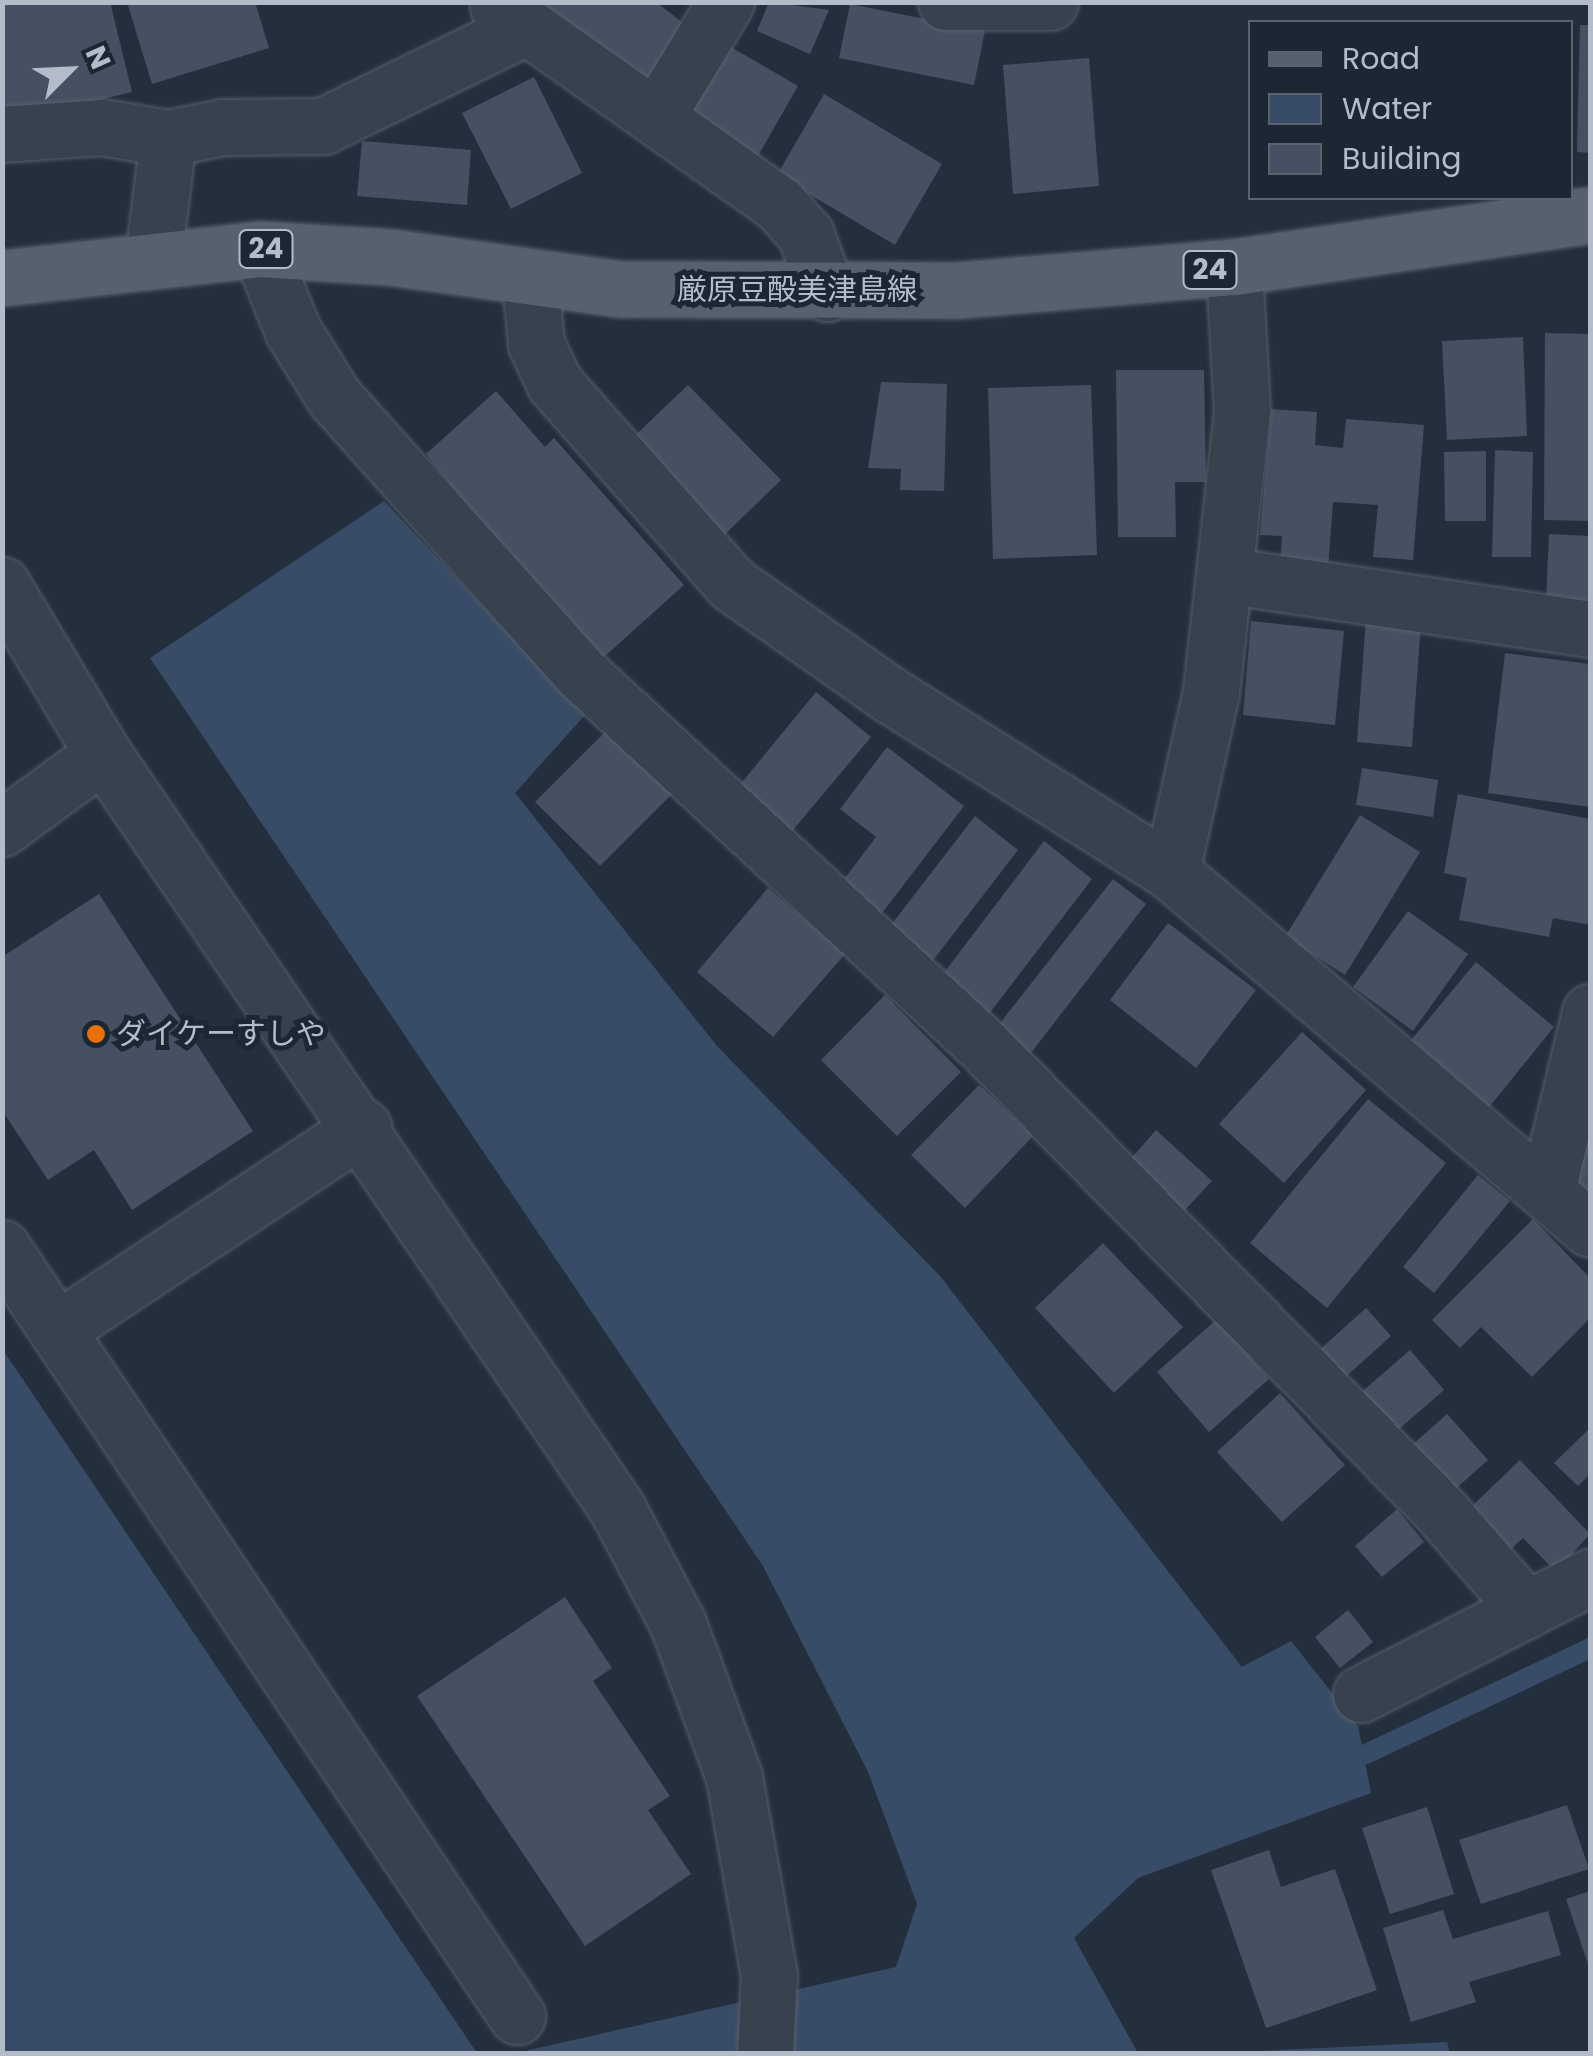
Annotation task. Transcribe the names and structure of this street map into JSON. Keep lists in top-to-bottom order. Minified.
{"streets":{"main road":["24","厳原豆酘美津島線"]},"places":["ダイケーすしや"],"legend":["Road","Water","Building"],"north":"top right"}
